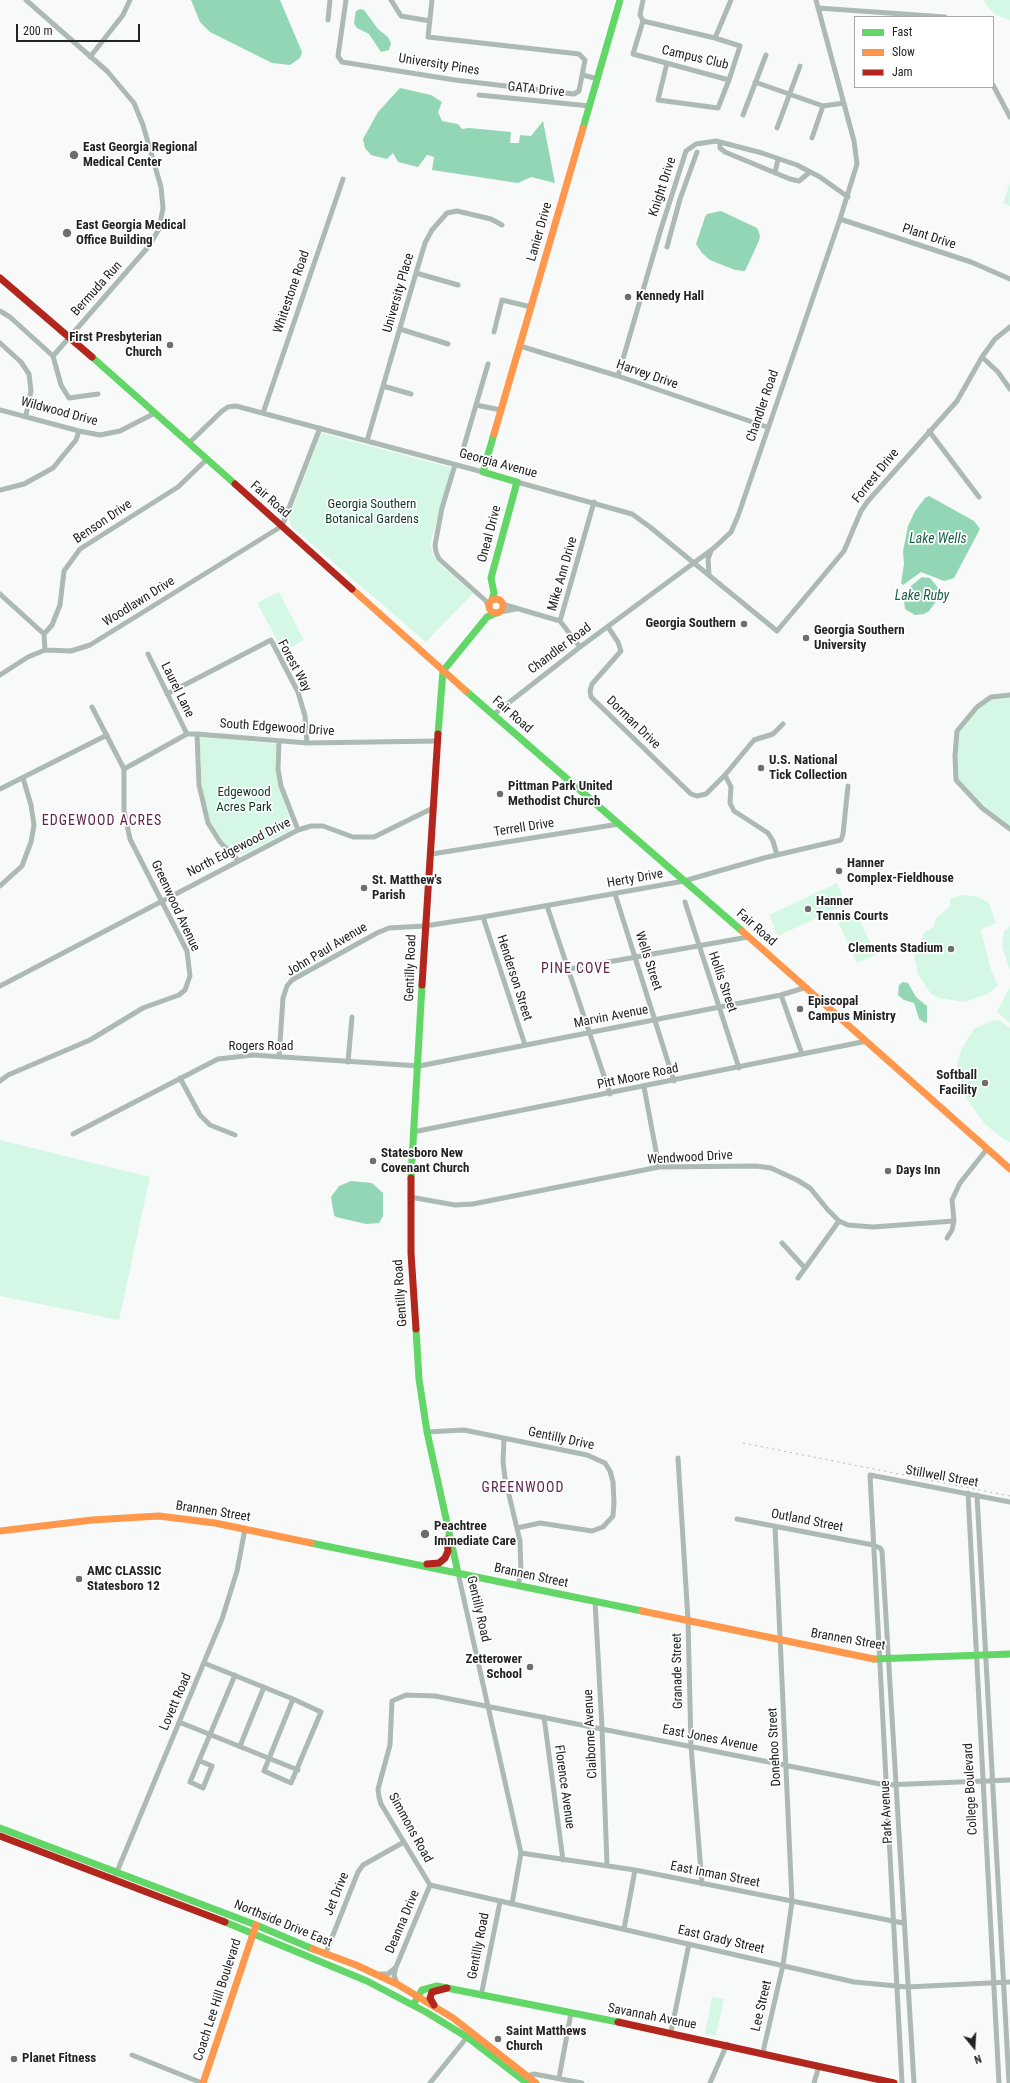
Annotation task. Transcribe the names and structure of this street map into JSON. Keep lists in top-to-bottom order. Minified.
{"streets":{"street":["Campus Club","University Pines","GATA Drive","Knight Drive","Lanier Drive","Plant Drive","Bermuda Run","Whitestone Road","University Place","Harvey Drive","Chandler Road","Wildwood Drive","Georgia Avenue","Forrest Drive","Fair Road","Benson Drive","Oneal Drive","Mike Ann Drive","Woodlawn Drive","Forest Way","Laurel Lane","Dorman Drive","South Edgewood Drive","Terrell Drive","North Edgewood Drive","Herty Drive","Greenwood Avenue","John Paul Avenue","Wells Street","Gentilly Road","Henderson Street","Hollis Street","Marvin Avenue","Rogers Road","Pitt Moore Road","Wendwood Drive","Gentilly Drive","Stillwell Street","Brannen Street","Outland Street","Granade Street","Lovett Road","Claiborne Avenue","East Jones Avenue","Donehoo Street","Florence Avenue","College Boulevard","Park Avenue","Simmons Road","East Inman Street","Jet Drive","Deanna Drive","Northside Drive East","East Grady Street","Coach Lee Hill Boulevard","Lee Street","Savannah Avenue"]},"crossings":[["GATA Drive","Lanier Drive"],["Knight Drive","Harvey Drive"],["Knight Drive","Chandler Road"],["Lanier Drive","Harvey Drive"],["Lanier Drive","Georgia Avenue"],["Plant Drive","Chandler Road"],["Bermuda Run","Fair Road"],["Whitestone Road","Georgia Avenue"],["University Place","Georgia Avenue"],["Harvey Drive","Chandler Road"],["Chandler Road","Georgia Avenue"],["Chandler Road","Fair Road"],["Chandler Road","Mike Ann Drive"],["Chandler Road","Dorman Drive"],["Wildwood Drive","Fair Road"],["Georgia Avenue","Forrest Drive"],["Georgia Avenue","Fair Road"],["Georgia Avenue","Oneal Drive"],["Georgia Avenue","Mike Ann Drive"],["Fair Road","Benson Drive"],["Fair Road","Woodlawn Drive"],["Fair Road","Terrell Drive"],["Fair Road","Herty Drive"],["Fair Road","Gentilly Road"],["Fair Road","Marvin Avenue"],["Fair Road","Pitt Moore Road"],["Forest Way","Laurel Lane"],["Forest Way","South Edgewood Drive"],["Laurel Lane","South Edgewood Drive"],["South Edgewood Drive","Greenwood Avenue"],["South Edgewood Drive","Gentilly Road"],["Terrell Drive","Gentilly Road"],["North Edgewood Drive","Greenwood Avenue"],["North Edgewood Drive","Gentilly Road"],["Herty Drive","John Paul Avenue"],["Herty Drive","Wells Street"],["Herty Drive","Gentilly Road"],["Herty Drive","Henderson Street"],["John Paul Avenue","Gentilly Road"],["John Paul Avenue","Rogers Road"],["Wells Street","Marvin Avenue"],["Wells Street","Pitt Moore Road"],["Gentilly Road","Marvin Avenue"],["Gentilly Road","Rogers Road"],["Gentilly Road","Pitt Moore Road"],["Gentilly Road","Wendwood Drive"],["Gentilly Road","Gentilly Drive"],["Gentilly Road","Brannen Street"],["Gentilly Road","East Jones Avenue"],["Gentilly Road","East Inman Street"],["Gentilly Road","East Grady Street"],["Gentilly Road","Savannah Avenue"],["Henderson Street","Marvin Avenue"],["Hollis Street","Marvin Avenue"],["Hollis Street","Pitt Moore Road"],["Marvin Avenue","Rogers Road"],["Stillwell Street","College Boulevard"],["Stillwell Street","Park Avenue"],["Brannen Street","Granade Street"],["Brannen Street","Lovett Road"],["Brannen Street","Claiborne Avenue"],["Brannen Street","Donehoo Street"],["Brannen Street","College Boulevard"],["Brannen Street","Park Avenue"],["Outland Street","Donehoo Street"],["Outland Street","Park Avenue"],["Granade Street","East Jones Avenue"],["Granade Street","East Inman Street"],["Lovett Road","Northside Drive East"],["Claiborne Avenue","East Jones Avenue"],["Claiborne Avenue","East Inman Street"],["East Jones Avenue","Donehoo Street"],["East Jones Avenue","Florence Avenue"],["East Jones Avenue","College Boulevard"],["East Jones Avenue","Park Avenue"],["East Jones Avenue","Simmons Road"],["Donehoo Street","East Inman Street"],["Donehoo Street","East Grady Street"],["Donehoo Street","Lee Street"],["Florence Avenue","East Inman Street"],["College Boulevard","East Grady Street"],["Park Avenue","East Inman Street"],["Park Avenue","East Grady Street"],["Simmons Road","Jet Drive"],["Simmons Road","Deanna Drive"],["Simmons Road","East Grady Street"],["Jet Drive","Northside Drive East"],["Deanna Drive","Northside Drive East"],["Deanna Drive","East Grady Street"],["Northside Drive East","Coach Lee Hill Boulevard"],["Northside Drive East","Savannah Avenue"],["East Grady Street","Lee Street"],["Lee Street","Savannah Avenue"]],"districts":["EDGEWOOD ACRES","PINE COVE","GREENWOOD"],"water":["Lake Wells","Lake Ruby"],"parks":["Georgia Southern Botanical Gardens","Edgewood Acres Park"],"places":["East Georgia Regional Medical Center","East Georgia Medical Office Building","Kennedy Hall","First Presbyterian Church","Georgia Southern","Georgia Southern University","U.S. National Tick Collection","Pittman Park United Methodist Church","Hanner Complex-Fieldhouse","St. Matthew's Parish","Hanner Tennis Courts","Clements Stadium","Episcopal Campus Ministry","Softball Facility","Statesboro New Covenant Church","Days Inn","Peachtree Immediate Care","AMC CLASSIC Statesboro 12","Zetterower School","Saint Matthews Church","Planet Fitness"],"legend":["Fast","Slow","Jam"],"scale_bar":"200 m","north":"bottom"}
